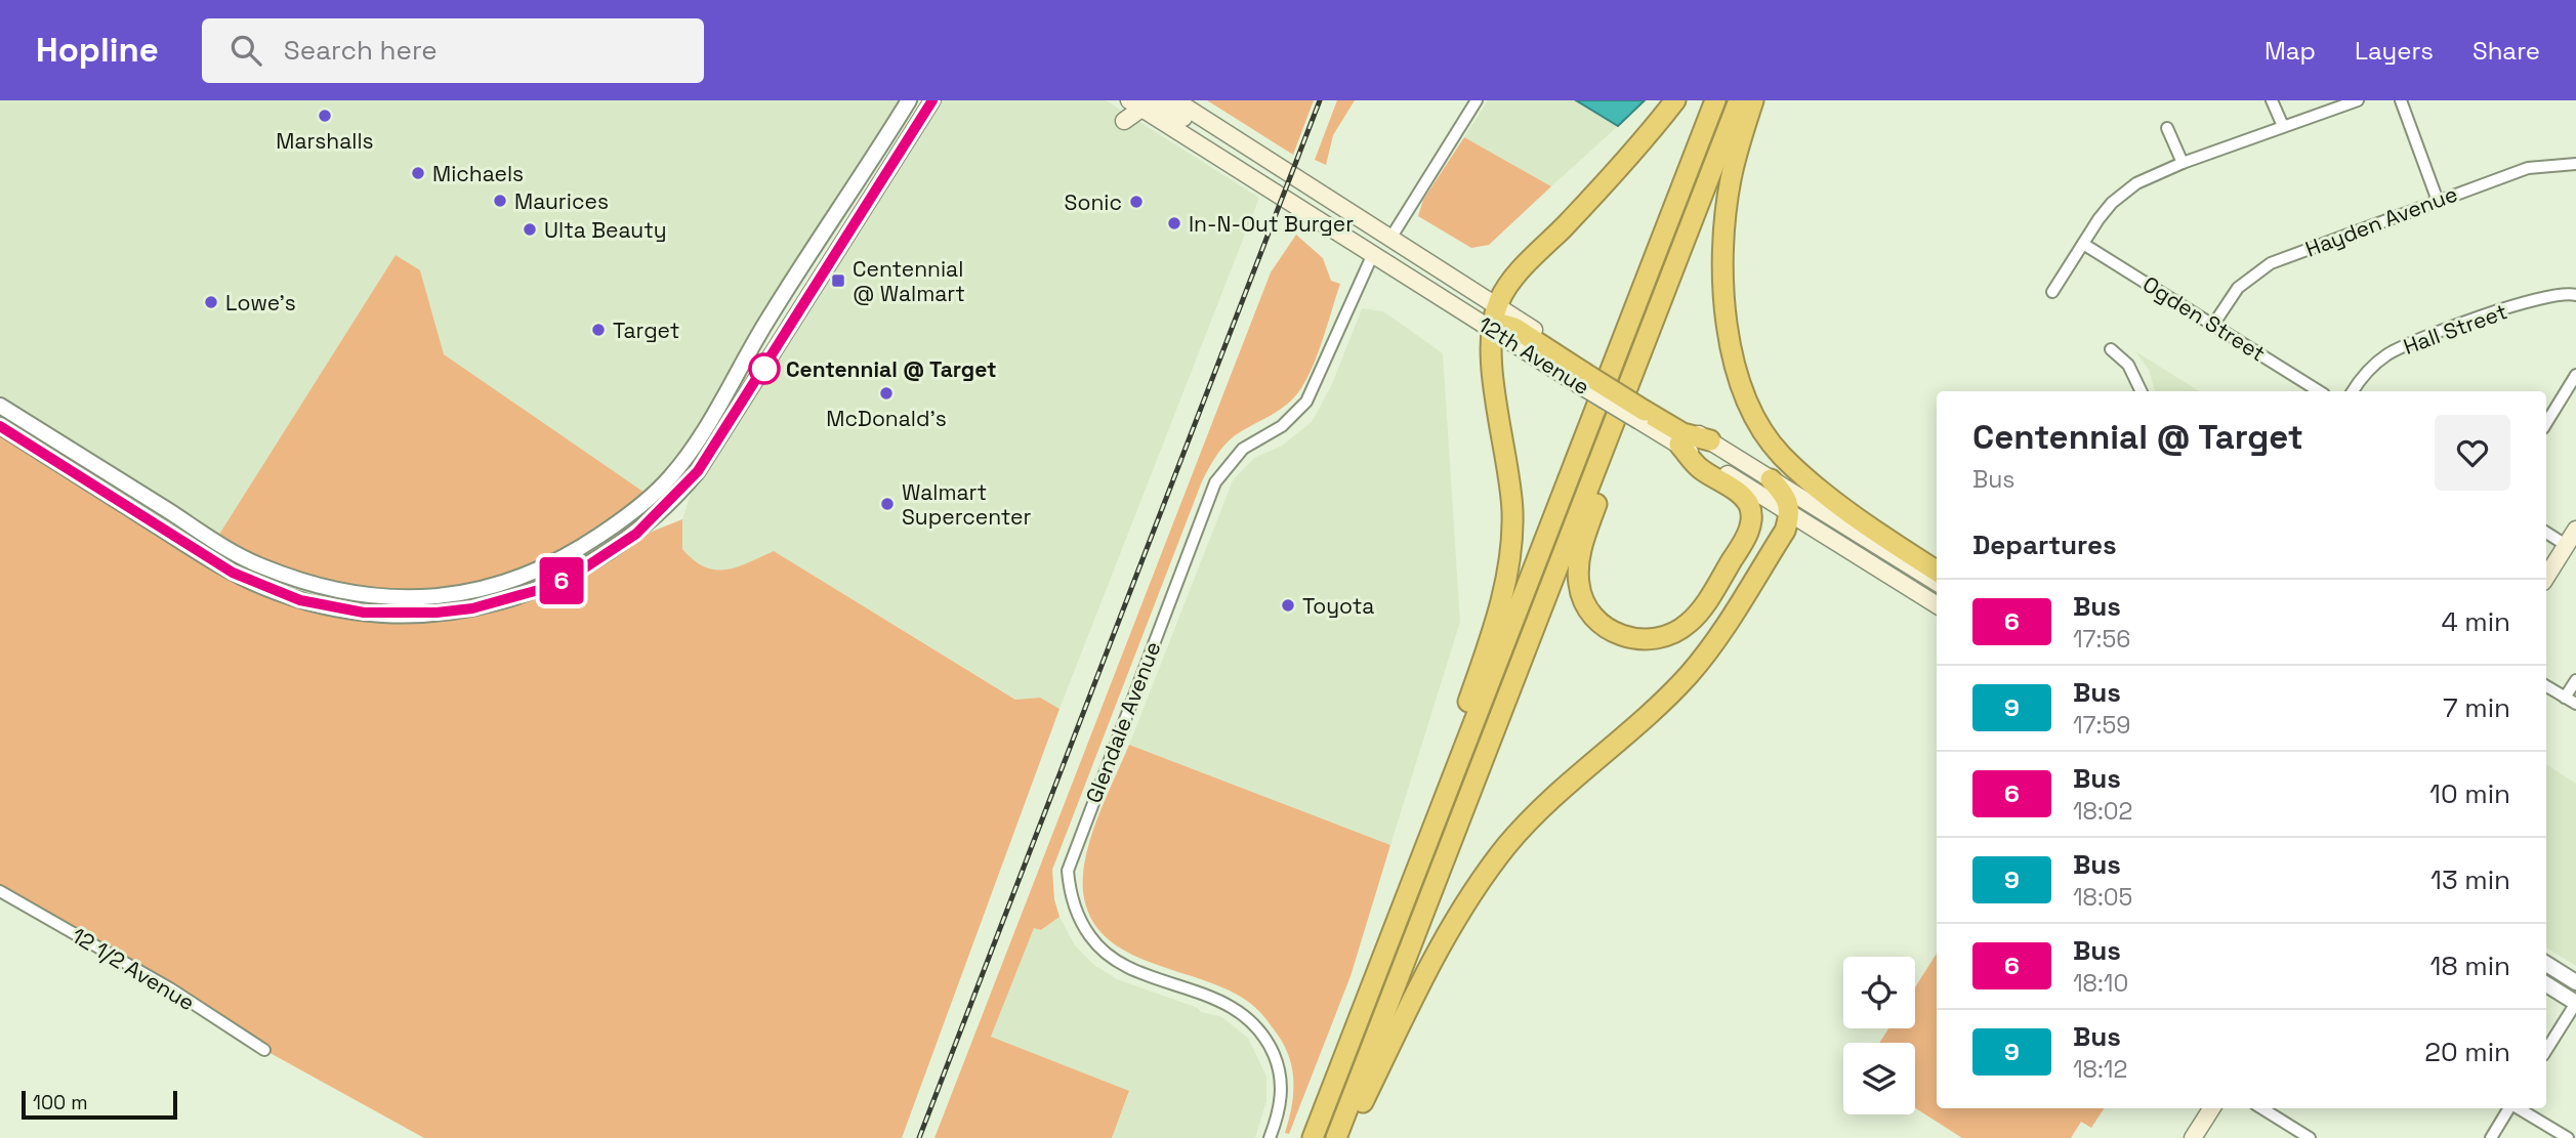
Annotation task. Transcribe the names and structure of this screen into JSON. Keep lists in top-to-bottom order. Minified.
{"streets":{"main road":["12th Avenue"],"street":["Hayden Avenue","Ogden Street","Hall Street","Glendale Avenue","12 1/2 Avenue"]},"crossings":[["Hayden Avenue","Ogden Street"],["12th Avenue","Glendale Avenue"]],"places":{"other":["Marshalls","Michaels","Maurices","Sonic","In-N-Out Burger","Ulta Beauty","Lowe's","Target","Centennial @ Target","McDonald's","Walmart Supercenter","Toyota"],"transit":["Centennial @ Walmart"]},"lines":["bus line 6"],"scale_bar":"100 m","page":{"header":"Hopline","search":"Search here","nav":["Map","Layers","Share"],"on_map":"6","heading":[["Centennial @ Target","Bus"],"Departures"],"list":[{"mark":"6","name":"Bus","note":"17:56","value":"4 min"},{"mark":"9","name":"Bus","note":"17:59","value":"7 min"},{"mark":"6","name":"Bus","note":"18:02","value":"10 min"},{"mark":"9","name":"Bus","note":"18:05","value":"13 min"},{"mark":"6","name":"Bus","note":"18:10","value":"18 min"},{"mark":"9","name":"Bus","note":"18:12","value":"20 min"}],"scale":"100 m"}}
